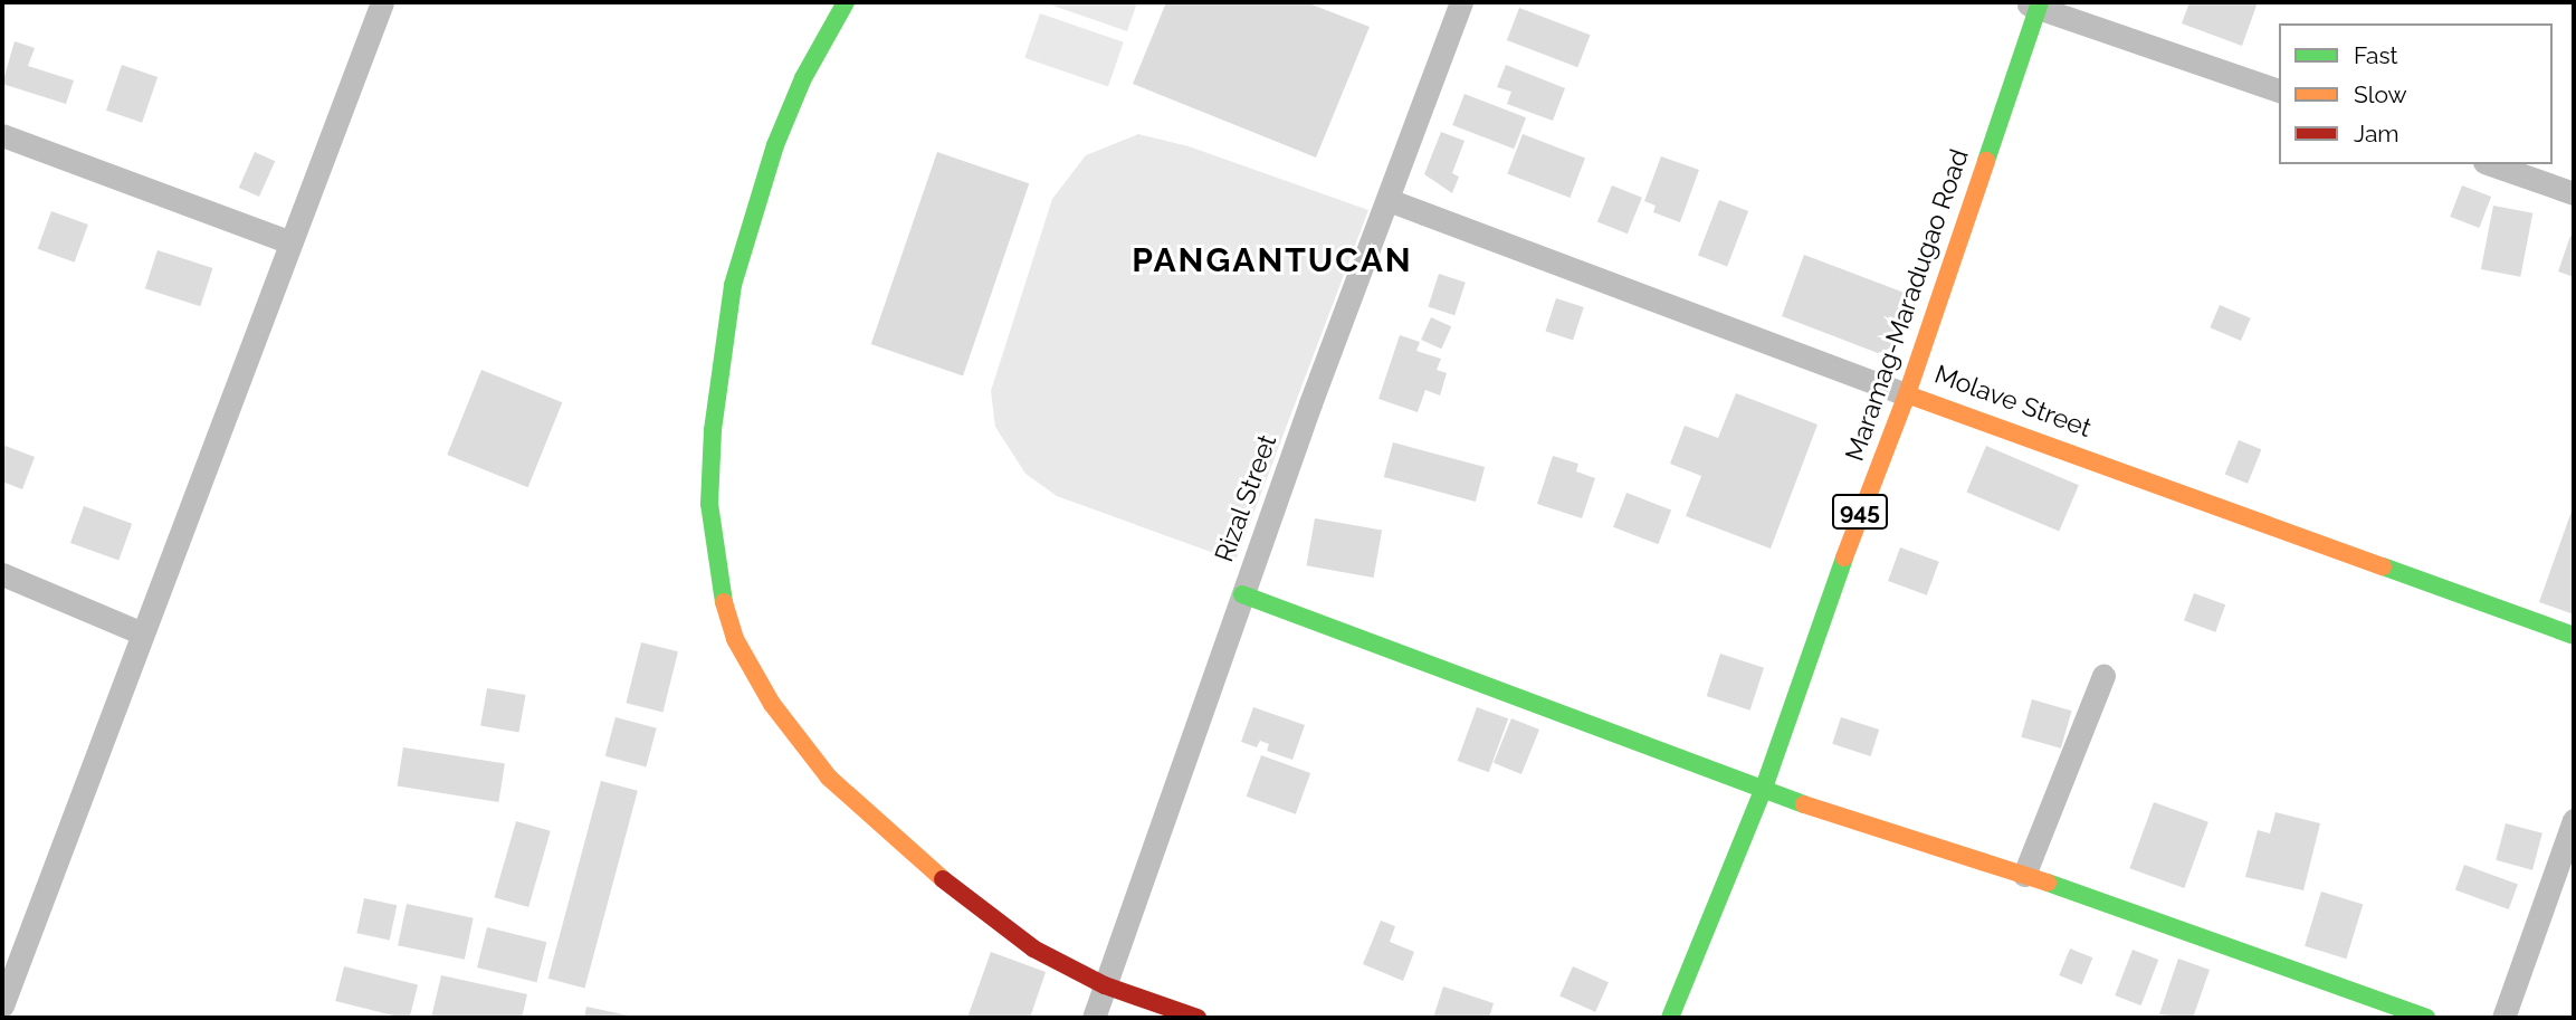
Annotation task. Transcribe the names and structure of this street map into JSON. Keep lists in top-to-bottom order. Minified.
{"streets":{"street":["Maramag-Maradugao Road","Molave Street","Rizal Street","945"]},"crossings":[["Maramag-Maradugao Road","Molave Street"],["Molave Street","Rizal Street"]],"districts":["PANGANTUCAN"],"legend":["Fast","Slow","Jam"]}
